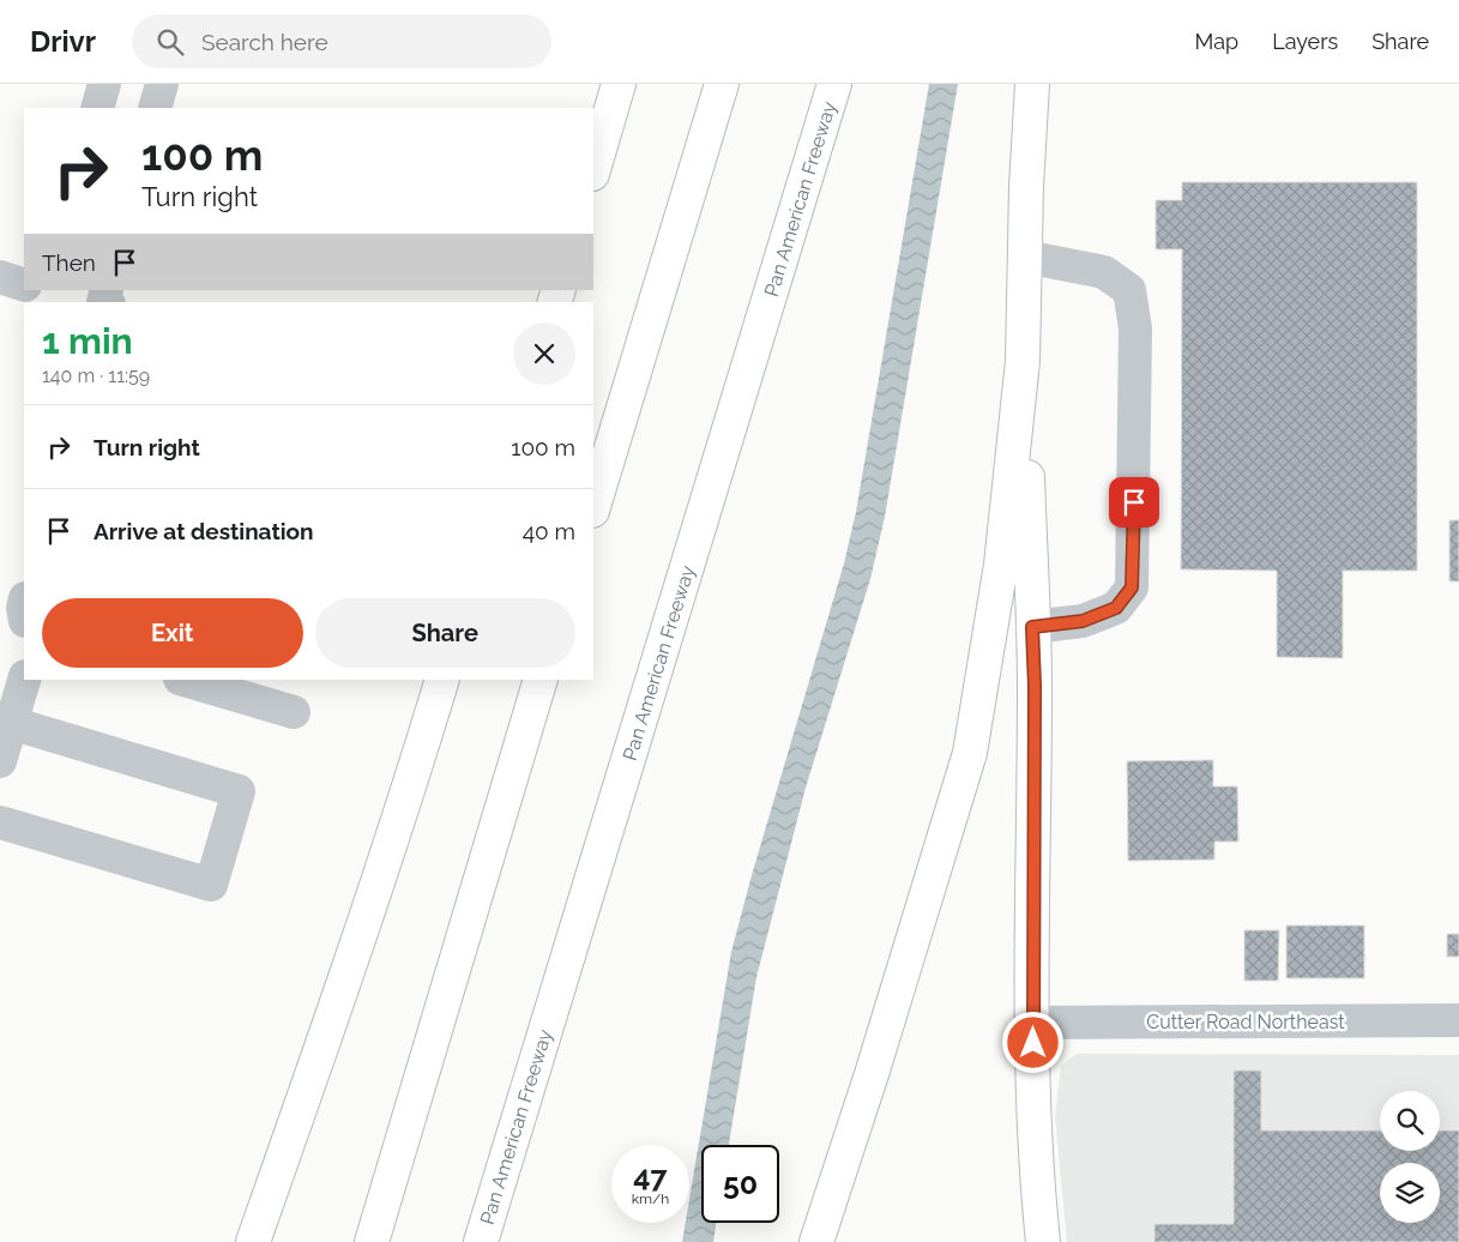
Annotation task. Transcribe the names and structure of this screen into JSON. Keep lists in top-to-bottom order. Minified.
{"streets":{"main road":["Pan American Freeway"],"street":["Cutter Road Northeast"]},"page":{"header":"Drivr","search":"Search here","nav":["Map","Layers","Share"],"turn":["100 m","Turn right"],"then":"Then","heading":["1 min","140 m · 11:59"],"list":[{"name":"Turn right","value":"100 m"},{"name":"Arrive at destination","value":"40 m"}],"buttons":["Exit","Share"],"speed":"47 km/h","limit":"50"}}
